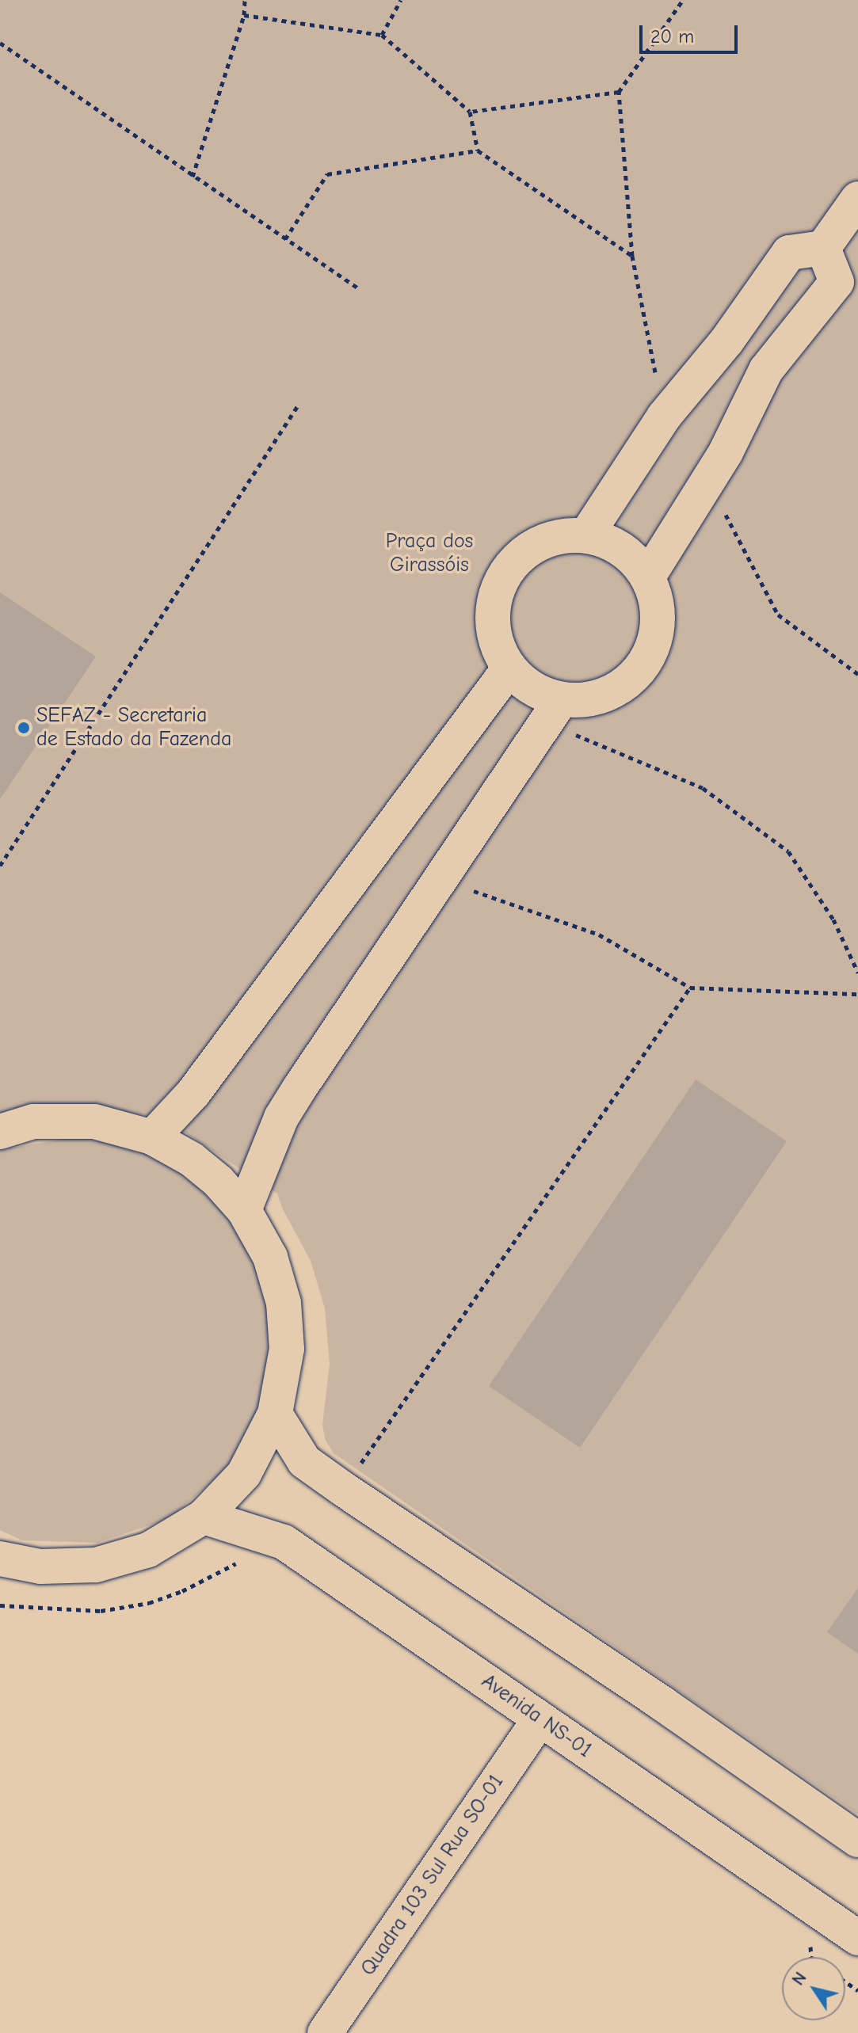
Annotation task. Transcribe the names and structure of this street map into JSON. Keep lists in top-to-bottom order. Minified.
{"streets":{"main road":["Avenida NS-01","Quadra 103 Sul Rua SO-01"]},"crossings":[["Avenida NS-01","Quadra 103 Sul Rua SO-01"]],"parks":["Praça dos Girassóis"],"places":["SEFAZ - Secretaria de Estado da Fazenda"],"scale_bar":"20 m","north":"top left"}
